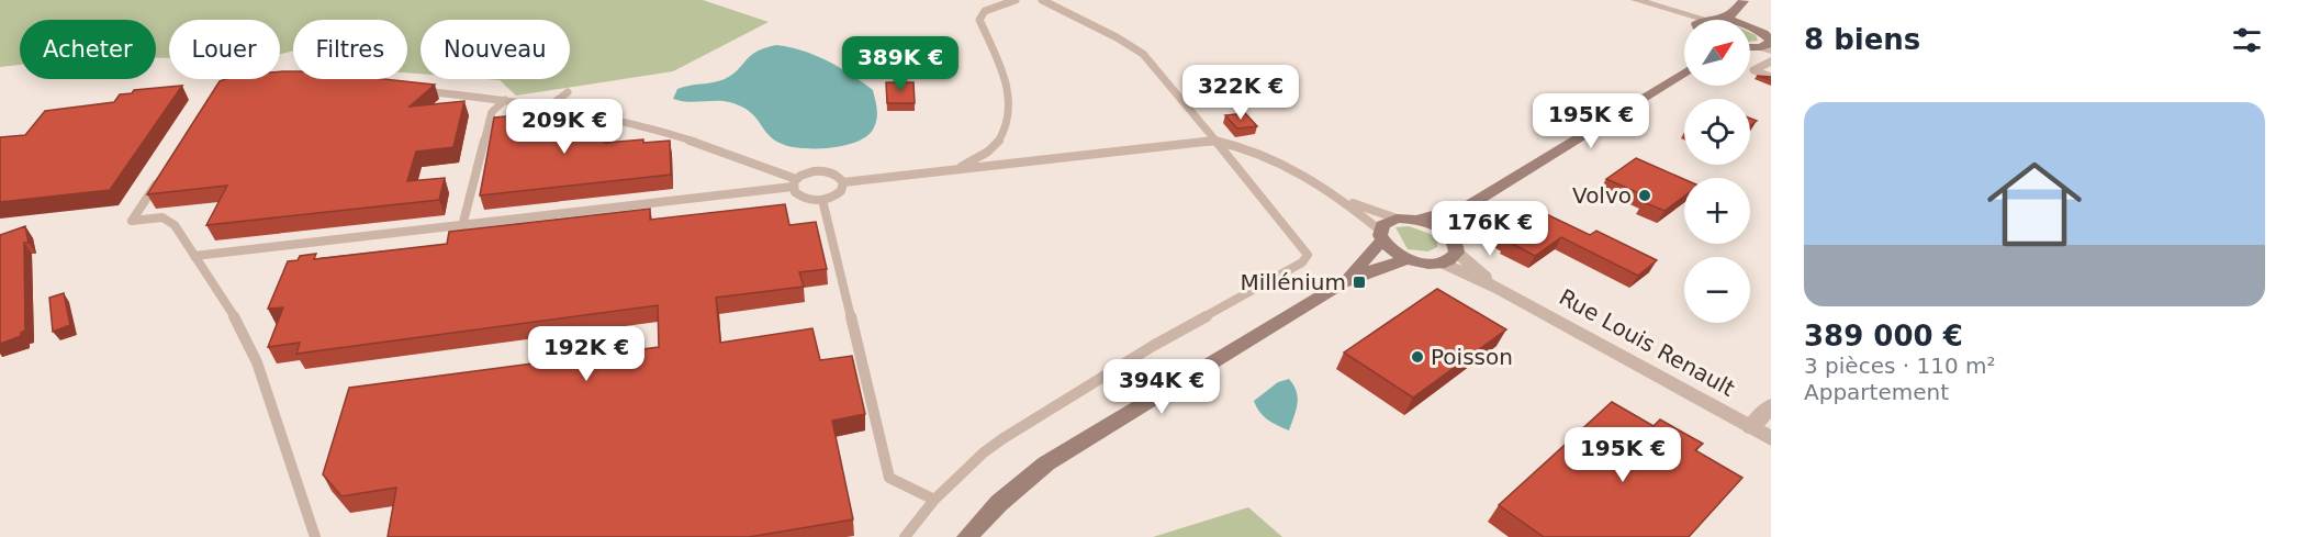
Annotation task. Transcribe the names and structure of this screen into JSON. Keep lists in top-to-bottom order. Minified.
{"streets":{"street":["Rue Louis Renault"]},"places":{"other":["Volvo","Poisson"],"transit":["Millénium"]},"north":"top right","page":{"heading":"8 biens","map_buttons":["+","−"],"chip":["Acheter","Louer","Filtres","Nouveau"],"price":["389K €","322K €","195K €","209K €","176K €","192K €","394K €","195K €"],"list":[{"name":"389 000 €","note":"3 pièces · 110 m² · Appartement"}]}}
